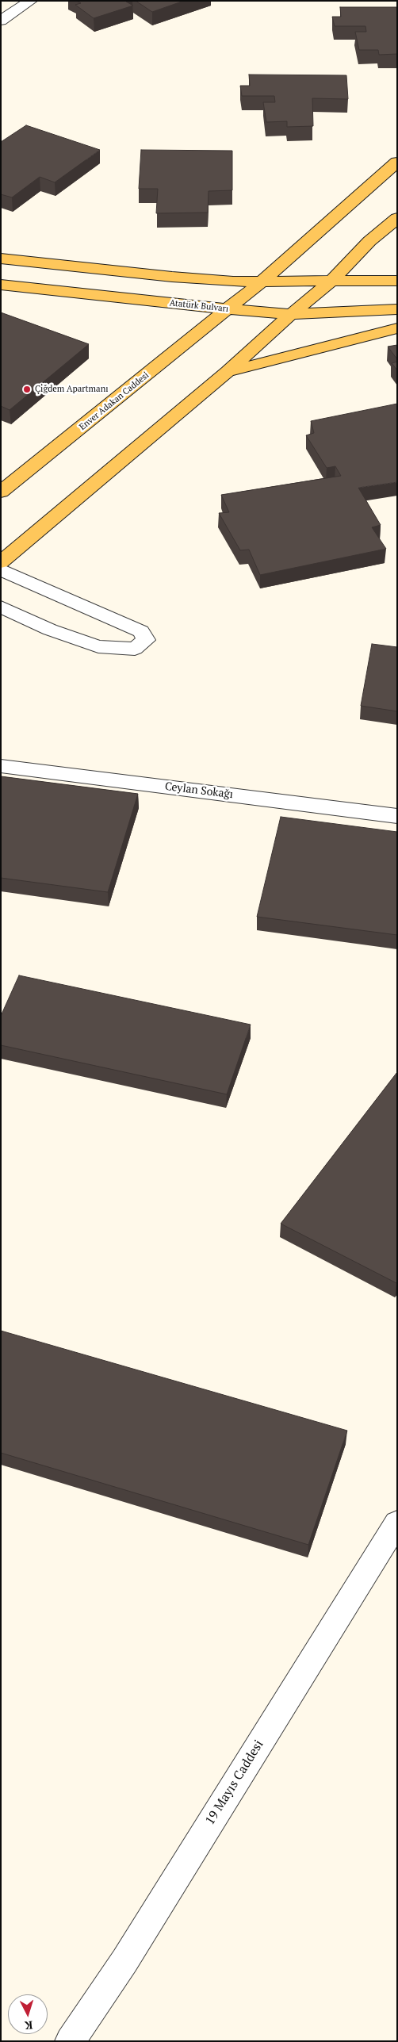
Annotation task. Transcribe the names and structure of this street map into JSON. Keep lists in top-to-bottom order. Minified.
{"streets":{"main road":["Atatürk Bulvarı","Enver Adakan Caddesi"],"street":["Ceylan Sokağı","19 Mayıs Caddesi"]},"crossings":[["Atatürk Bulvarı","Enver Adakan Caddesi"]],"places":["Çiğdem Apartmanı"],"north":"bottom"}
